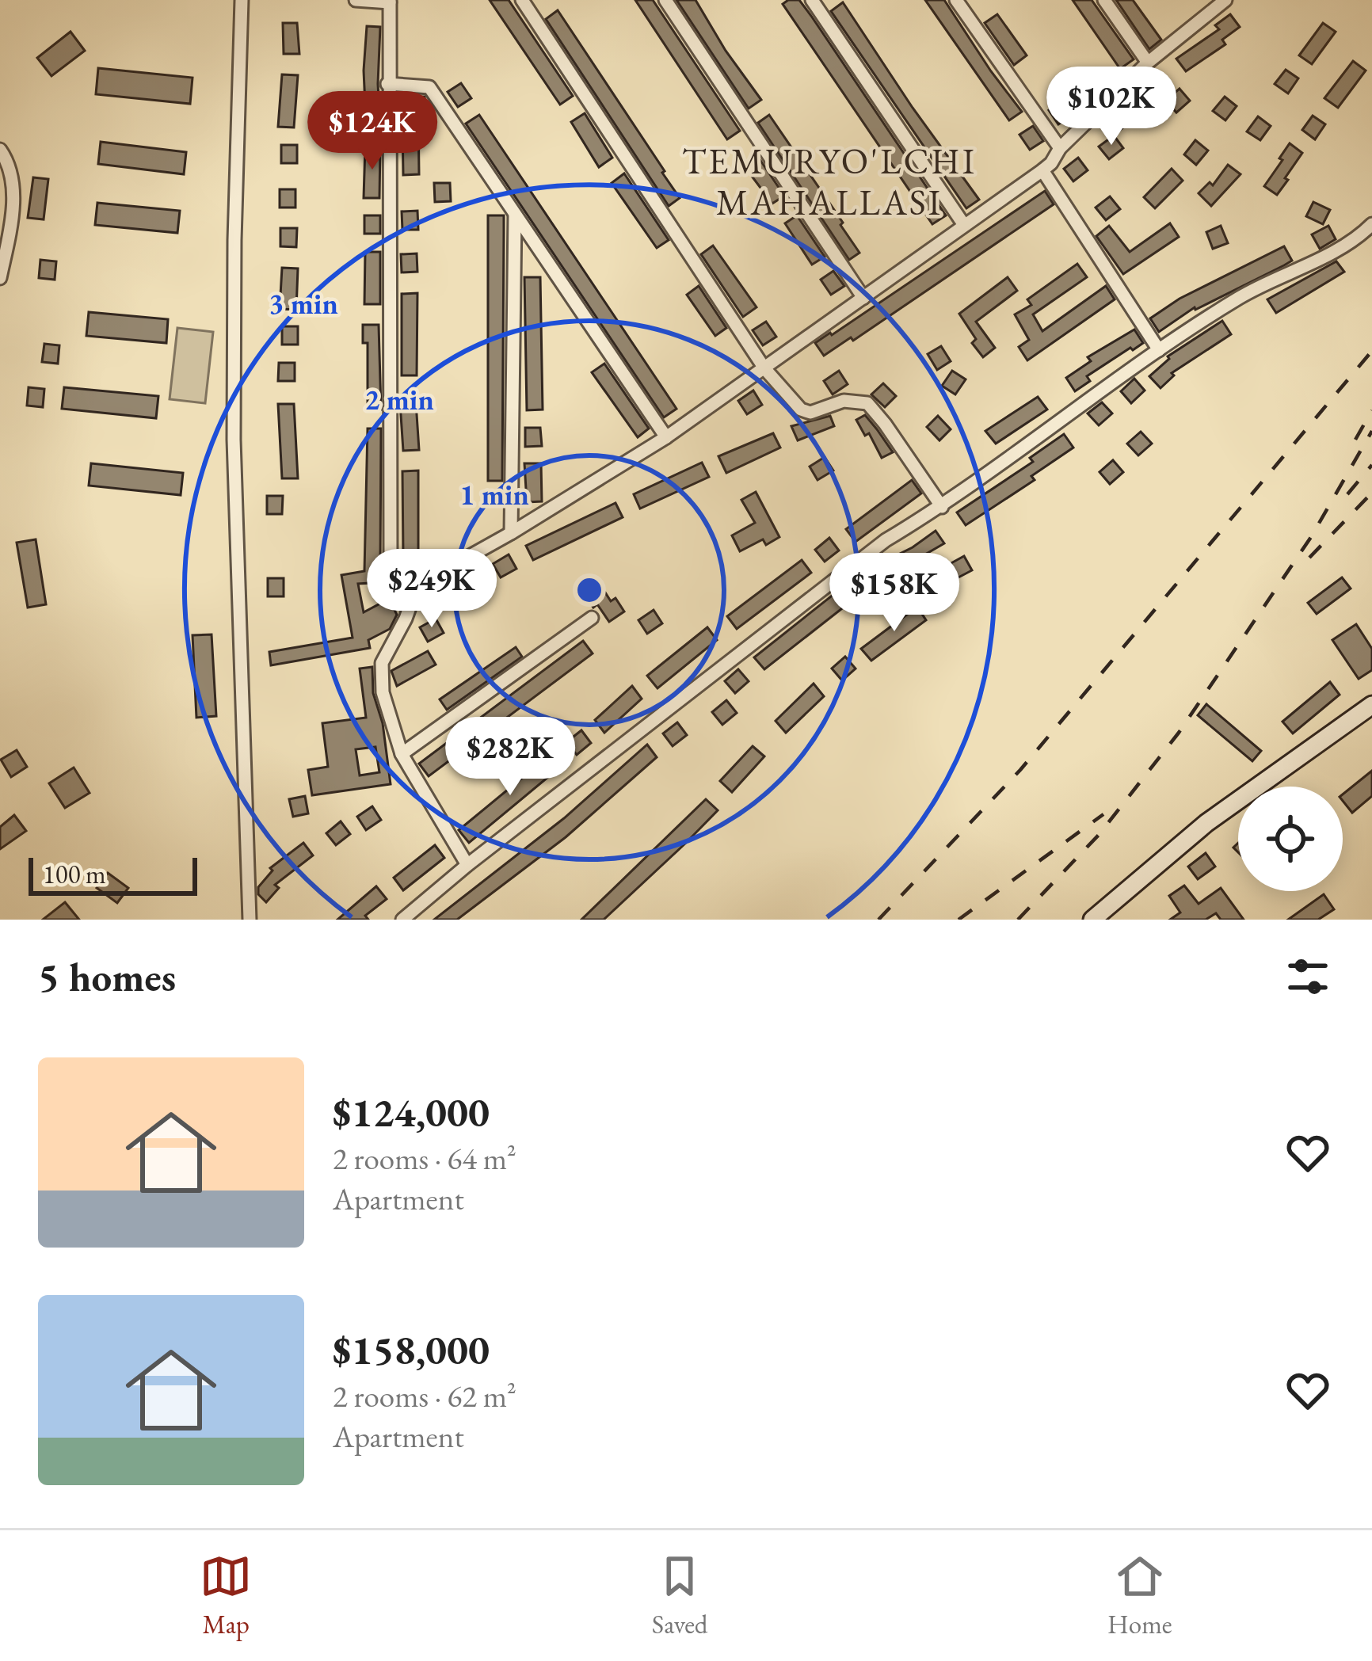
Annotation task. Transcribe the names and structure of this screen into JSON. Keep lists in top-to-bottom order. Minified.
{"districts":["TEMURYO'LCHI MAHALLASI"],"scale_bar":"100 m","page":{"price":["$102K","$124K","$249K","$158K","$282K"],"scale":"100 m","heading":"5 homes","list":[{"name":"$124,000","note":"2 rooms · 64 m² · Apartment"},{"name":"$158,000","note":"2 rooms · 62 m² · Apartment"}],"tabs":["Map","Saved","Home"]},"rings":["3 min","2 min","1 min"]}
